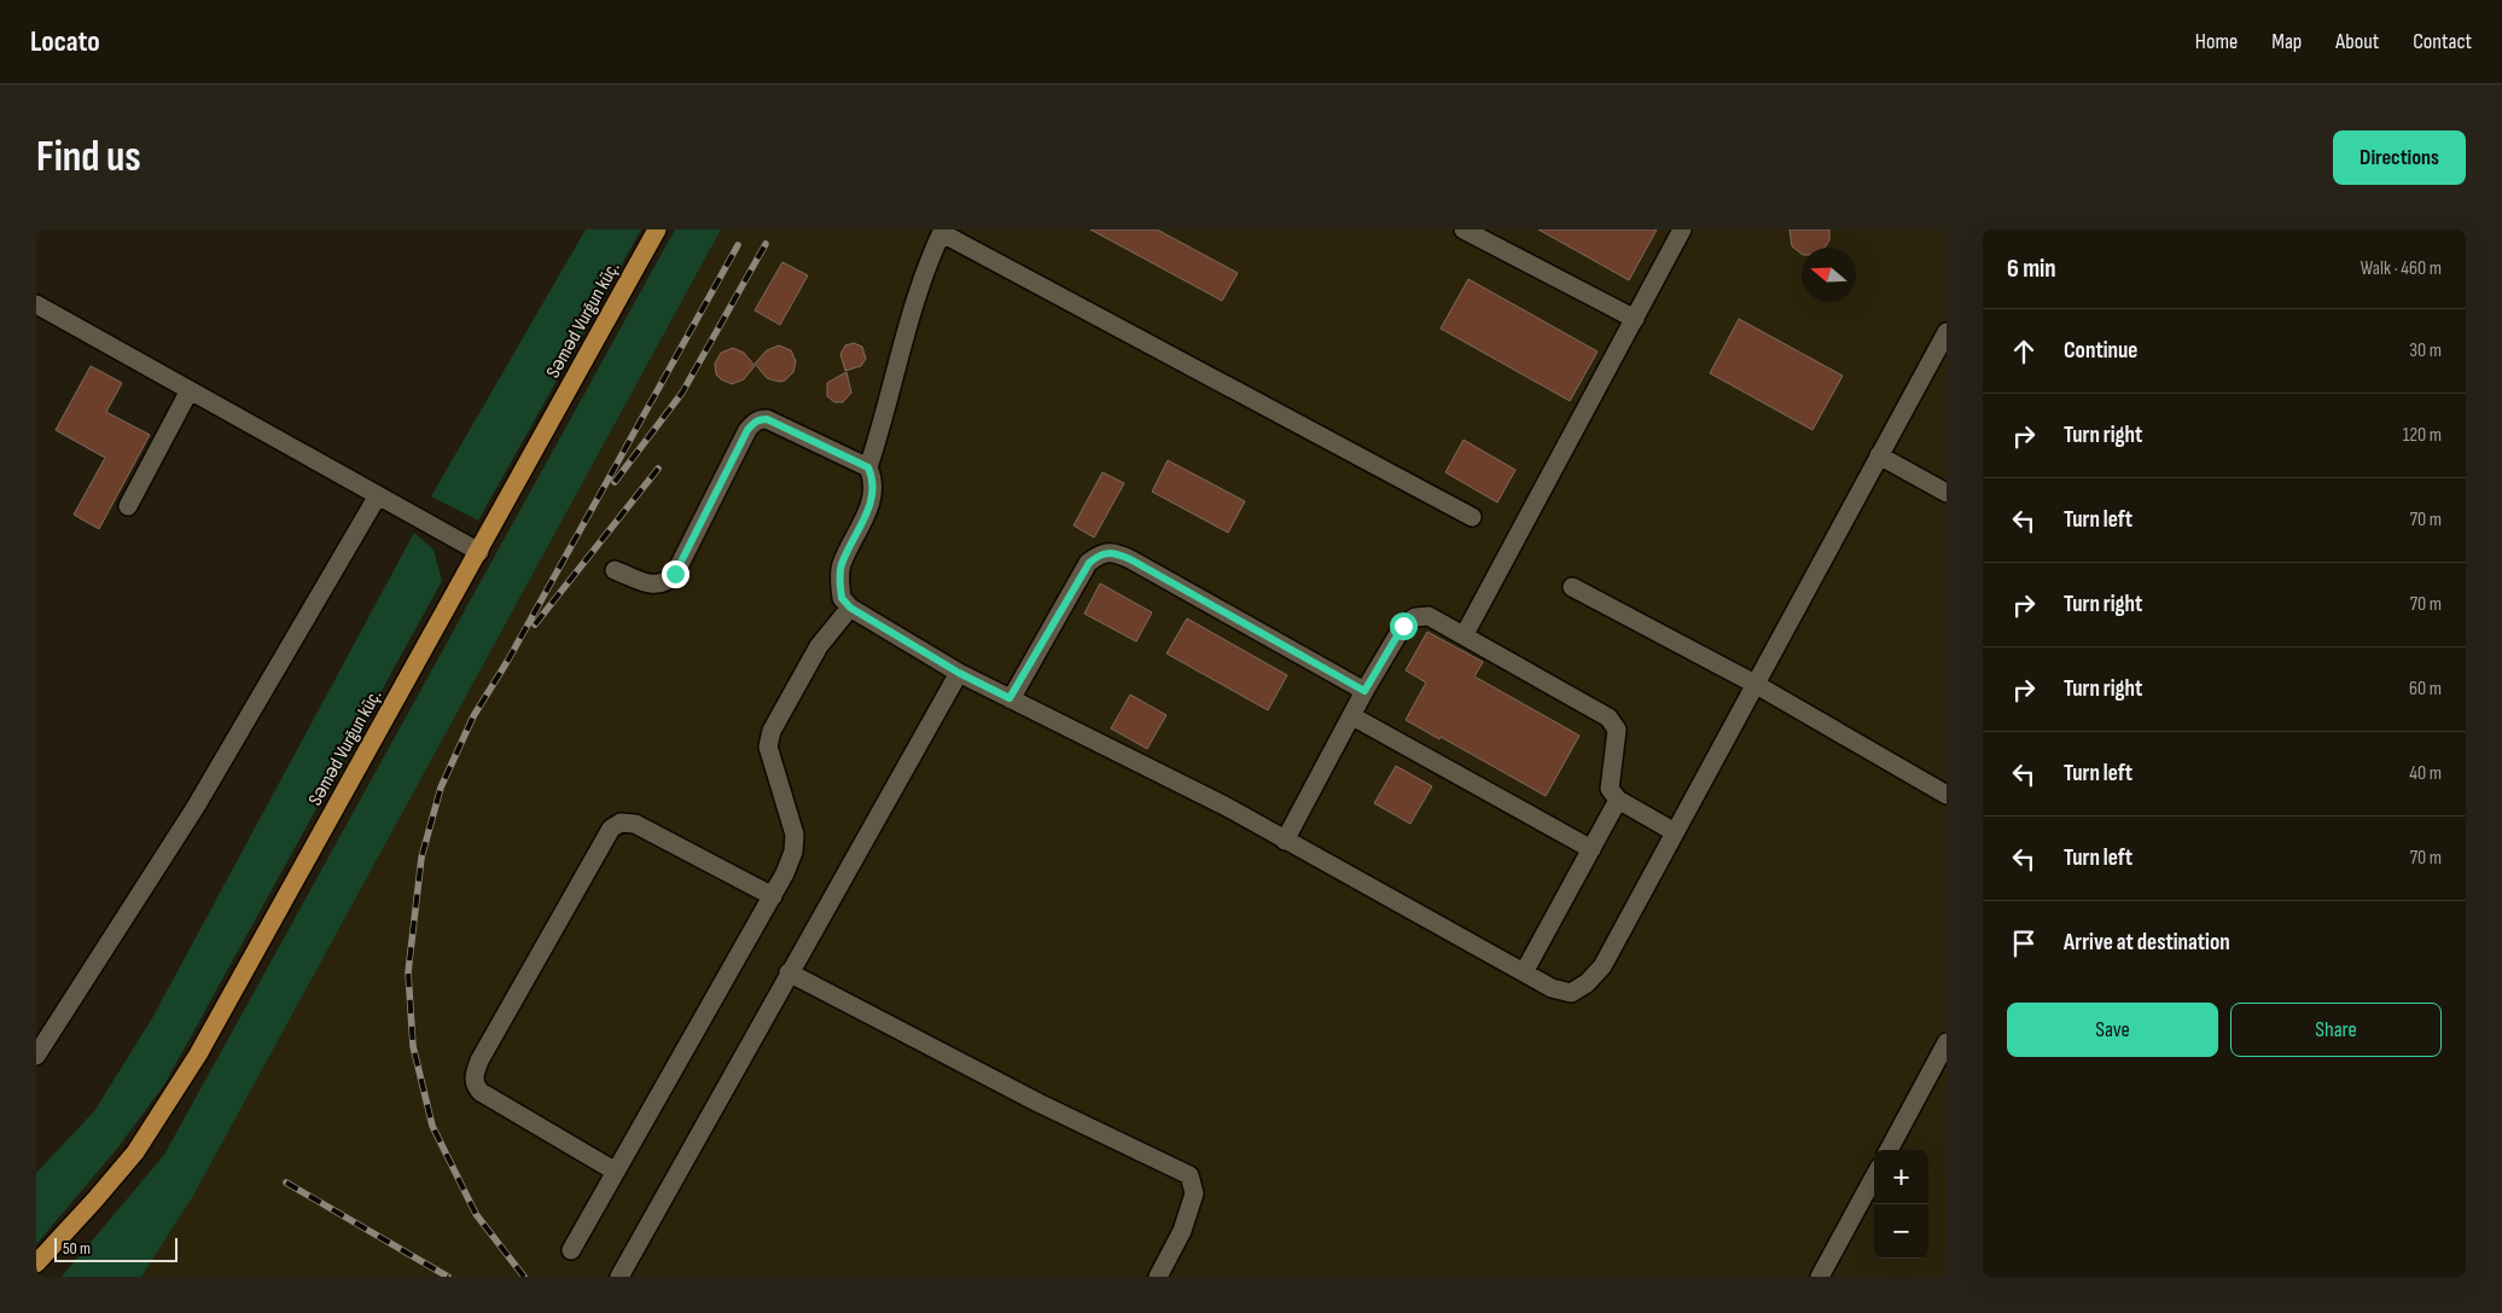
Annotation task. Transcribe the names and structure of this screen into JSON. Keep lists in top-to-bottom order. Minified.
{"streets":{"main road":["Səməd Vurğun küç."]},"scale_bar":"50 m","north":"left","page":{"header":"Locato","nav":["Home","Map","About","Contact"],"buttons":["Directions",["Save","Share"]],"title":"Find us","heading":["6 min","Walk · 460 m"],"list":[["Continue","30 m"],["Turn right","120 m"],["Turn left","70 m"],["Turn right","70 m"],["Turn right","60 m"],["Turn left","40 m"],["Turn left","70 m"],"Arrive at destination"],"map_buttons":["+","−"],"scale":"50 m"}}
